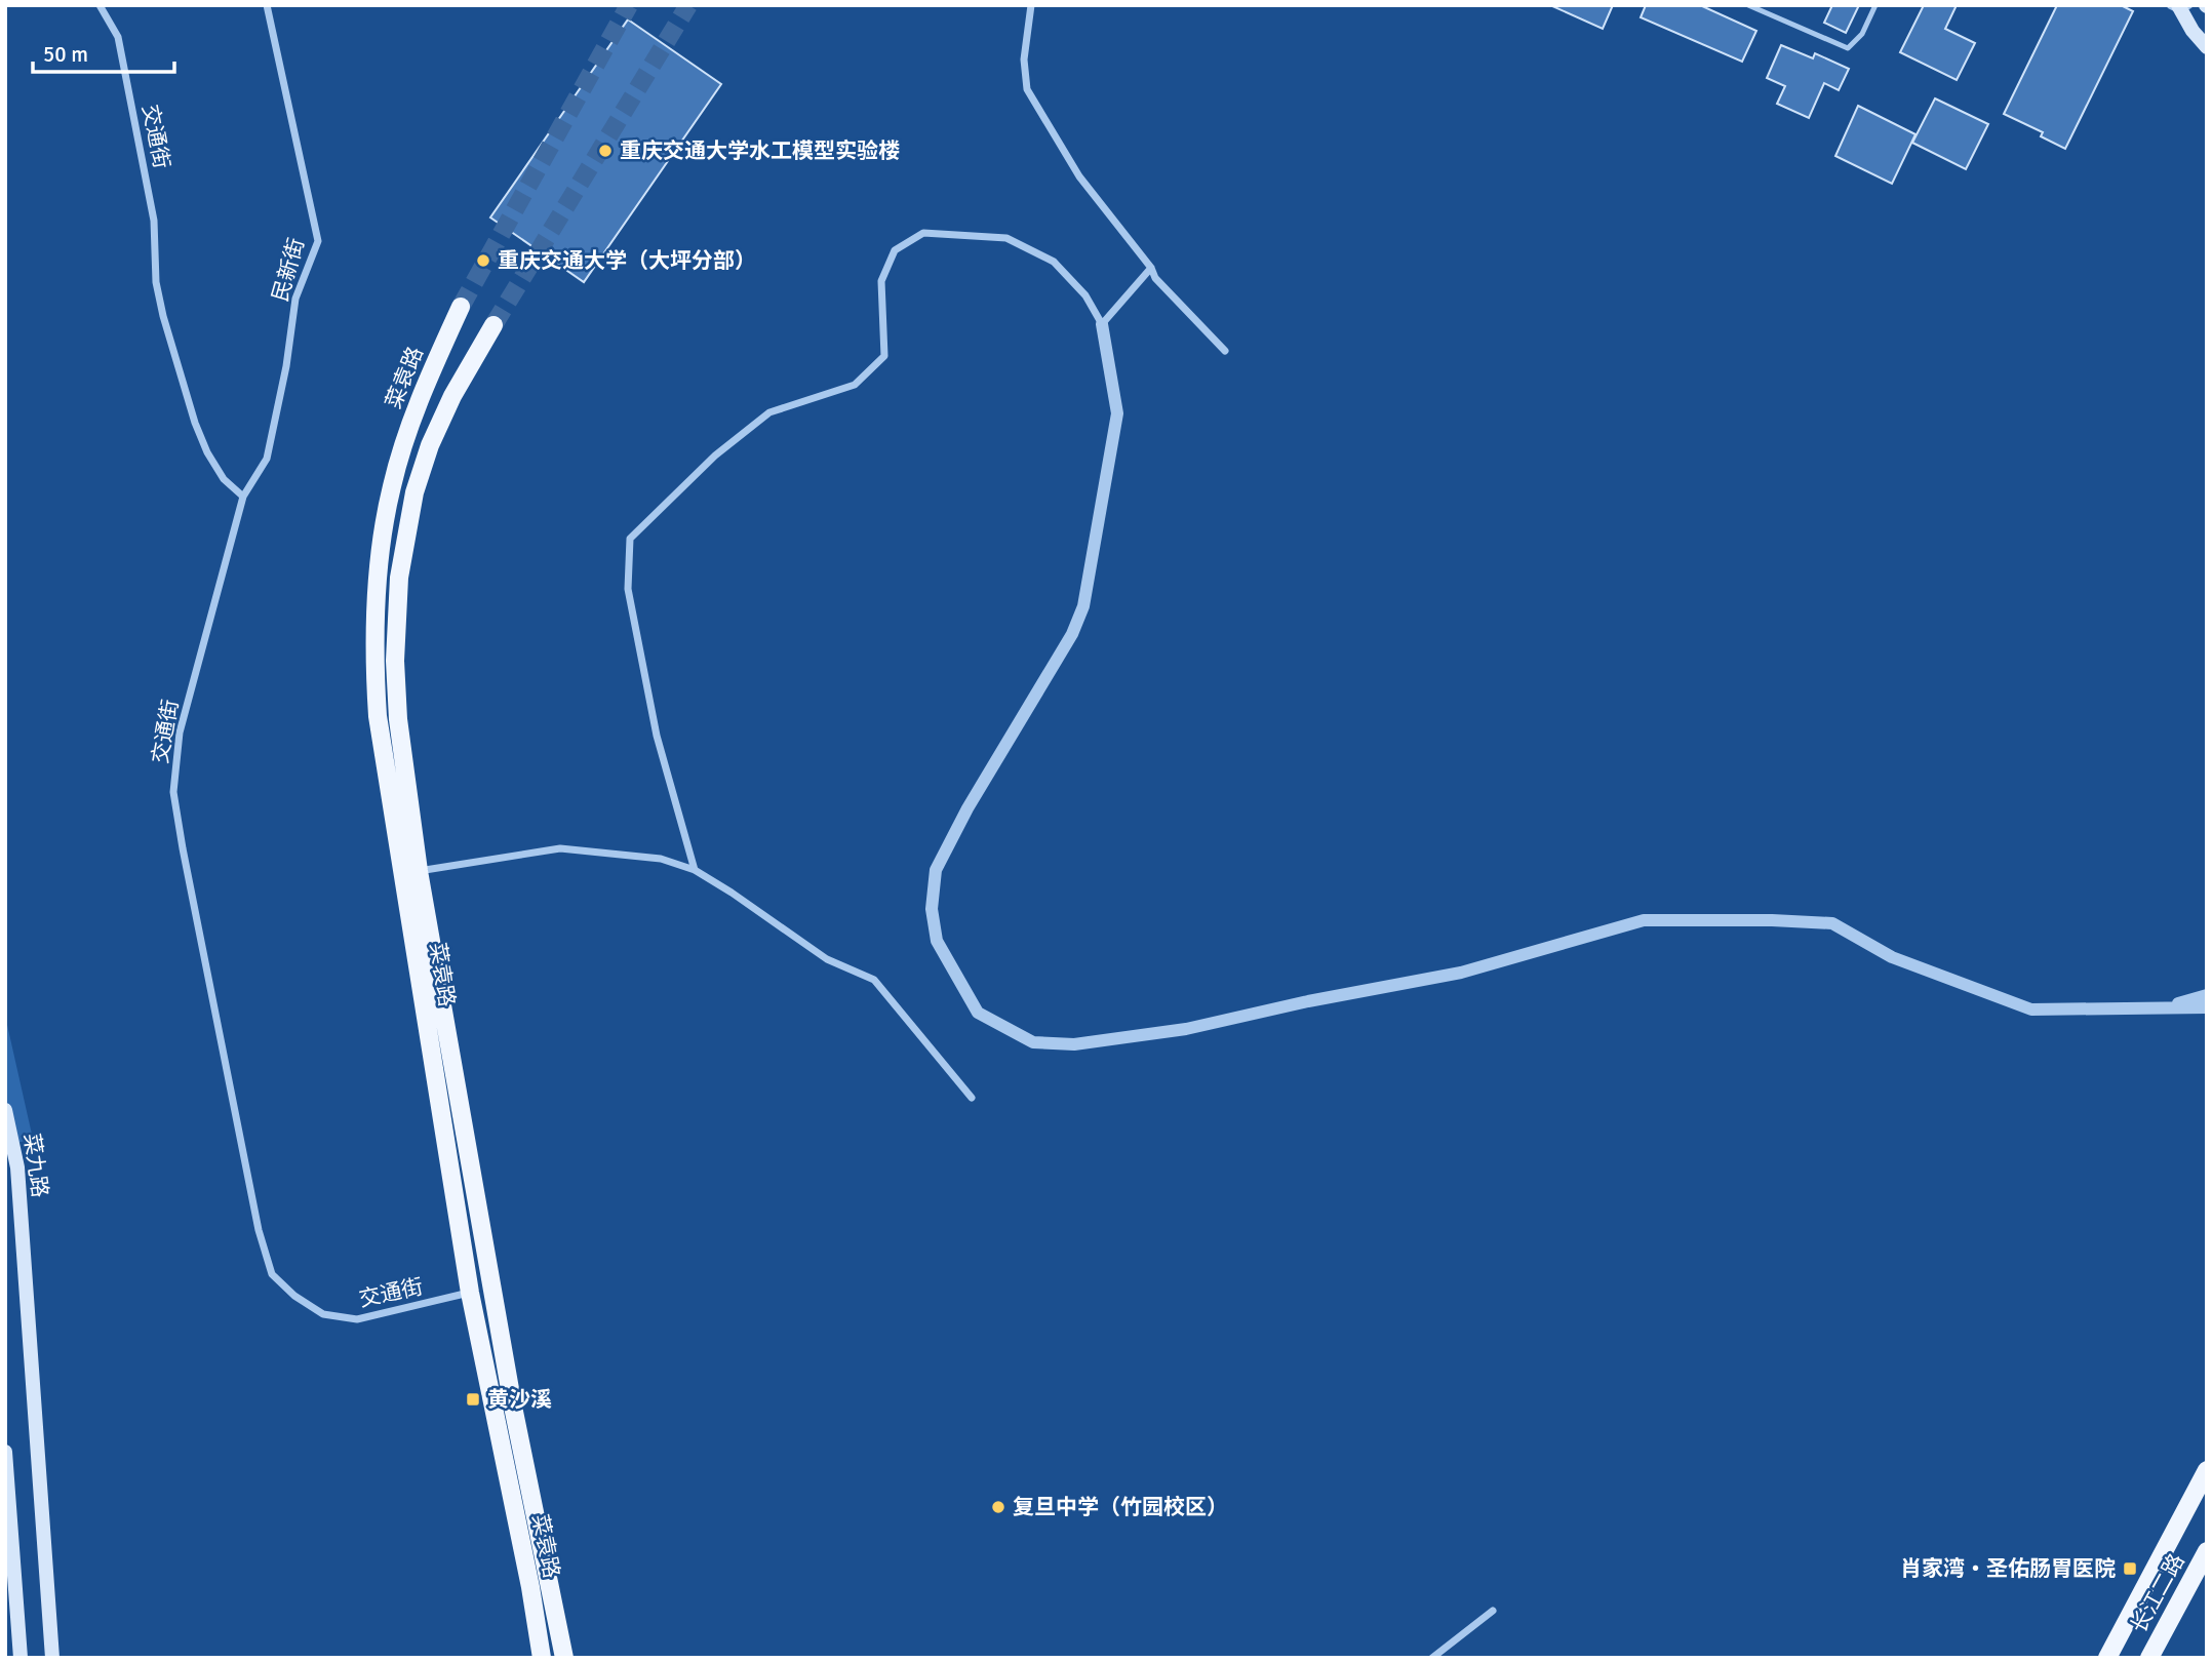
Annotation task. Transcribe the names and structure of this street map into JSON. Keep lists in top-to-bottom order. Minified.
{"streets":{"main road":["菜袁路","菜九路","长江二路"],"street":["交通街","民新街"]},"crossings":[["交通街","民新街"],["交通街","菜袁路"]],"places":{"other":["重庆交通大学水工模型实验楼","重庆交通大学（大坪分部）","复旦中学（竹园校区）"],"transit":["黄沙溪","肖家湾‧圣佑肠胃医院"]},"scale_bar":"50 m"}
